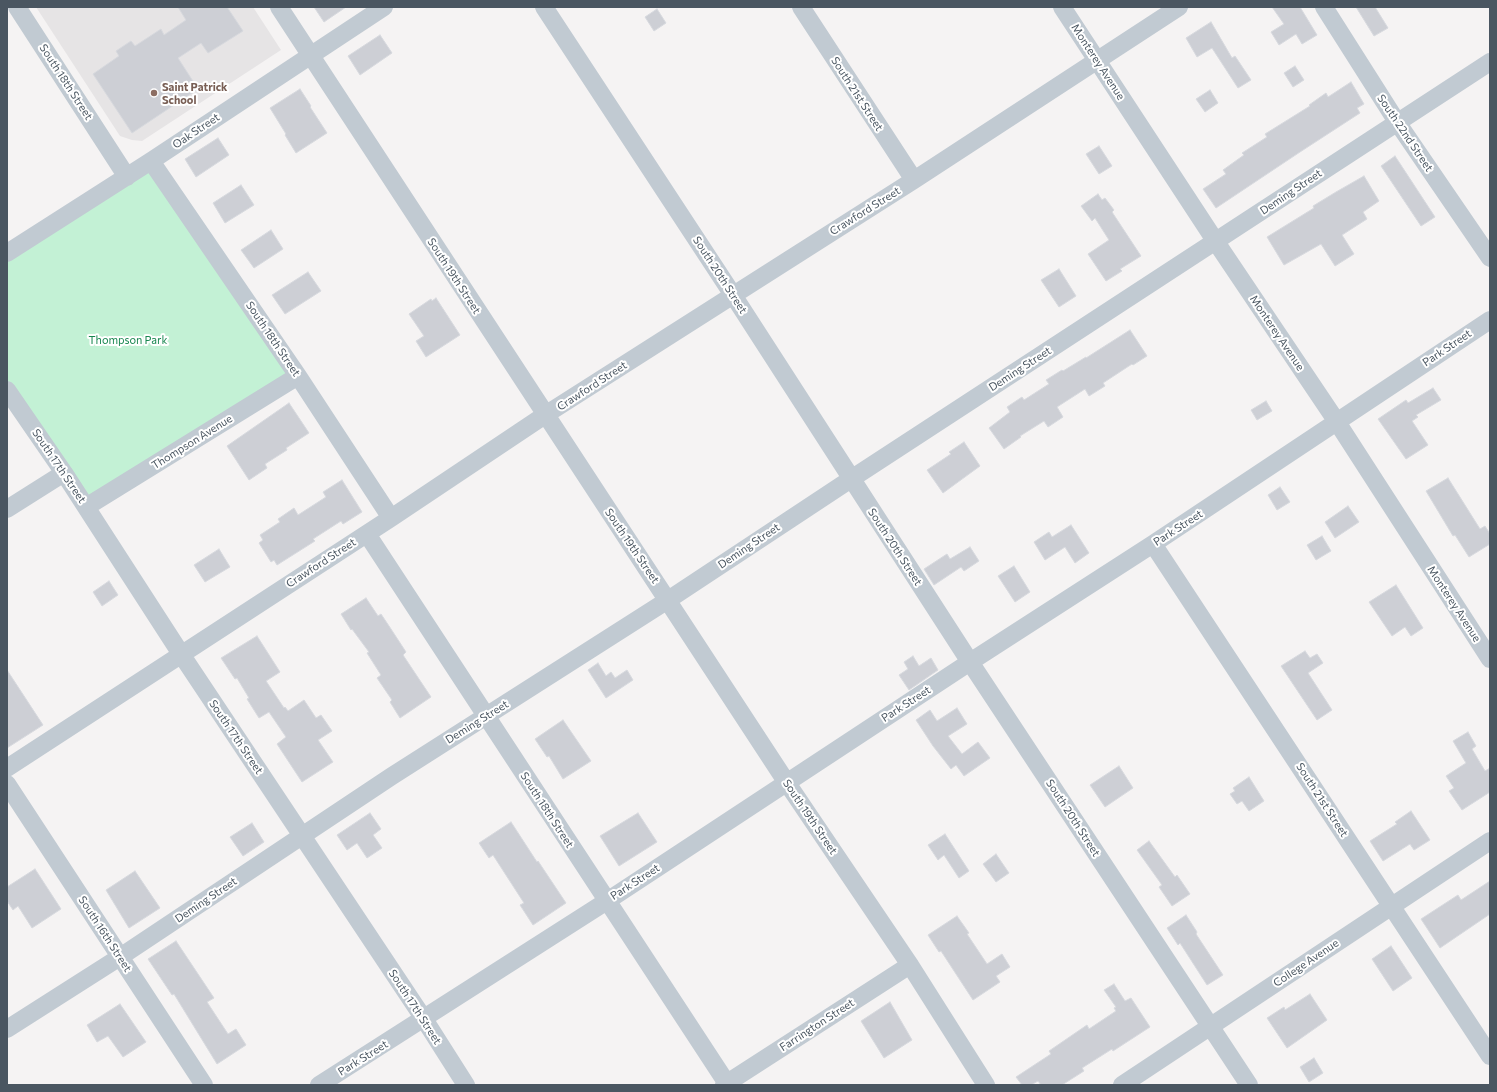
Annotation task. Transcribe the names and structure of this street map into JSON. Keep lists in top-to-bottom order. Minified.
{"streets":{"street":["Monterey Avenue","South 18th Street","South 21st Street","Oak Street","South 22nd Street","Deming Street","Crawford Street","South 20th Street","South 19th Street","Park Street","Thompson Avenue","South 17th Street","South 16th Street","College Avenue","Farrington Street"]},"crossings":[["Monterey Avenue","Deming Street"],["Monterey Avenue","Crawford Street"],["Monterey Avenue","Park Street"],["South 18th Street","Oak Street"],["South 18th Street","Deming Street"],["South 18th Street","Crawford Street"],["South 18th Street","Park Street"],["South 18th Street","Thompson Avenue"],["South 18th Street","Farrington Street"],["South 21st Street","Crawford Street"],["South 21st Street","Park Street"],["South 21st Street","College Avenue"],["Oak Street","South 19th Street"],["South 22nd Street","Deming Street"],["Deming Street","South 20th Street"],["Deming Street","South 19th Street"],["Deming Street","South 17th Street"],["Deming Street","South 16th Street"],["Crawford Street","South 20th Street"],["Crawford Street","South 19th Street"],["Crawford Street","South 17th Street"],["South 20th Street","Park Street"],["South 20th Street","College Avenue"],["South 19th Street","Park Street"],["South 19th Street","Farrington Street"],["Park Street","South 17th Street"],["Thompson Avenue","South 17th Street"]],"parks":["Thompson Park"],"places":["Saint Patrick School"]}
